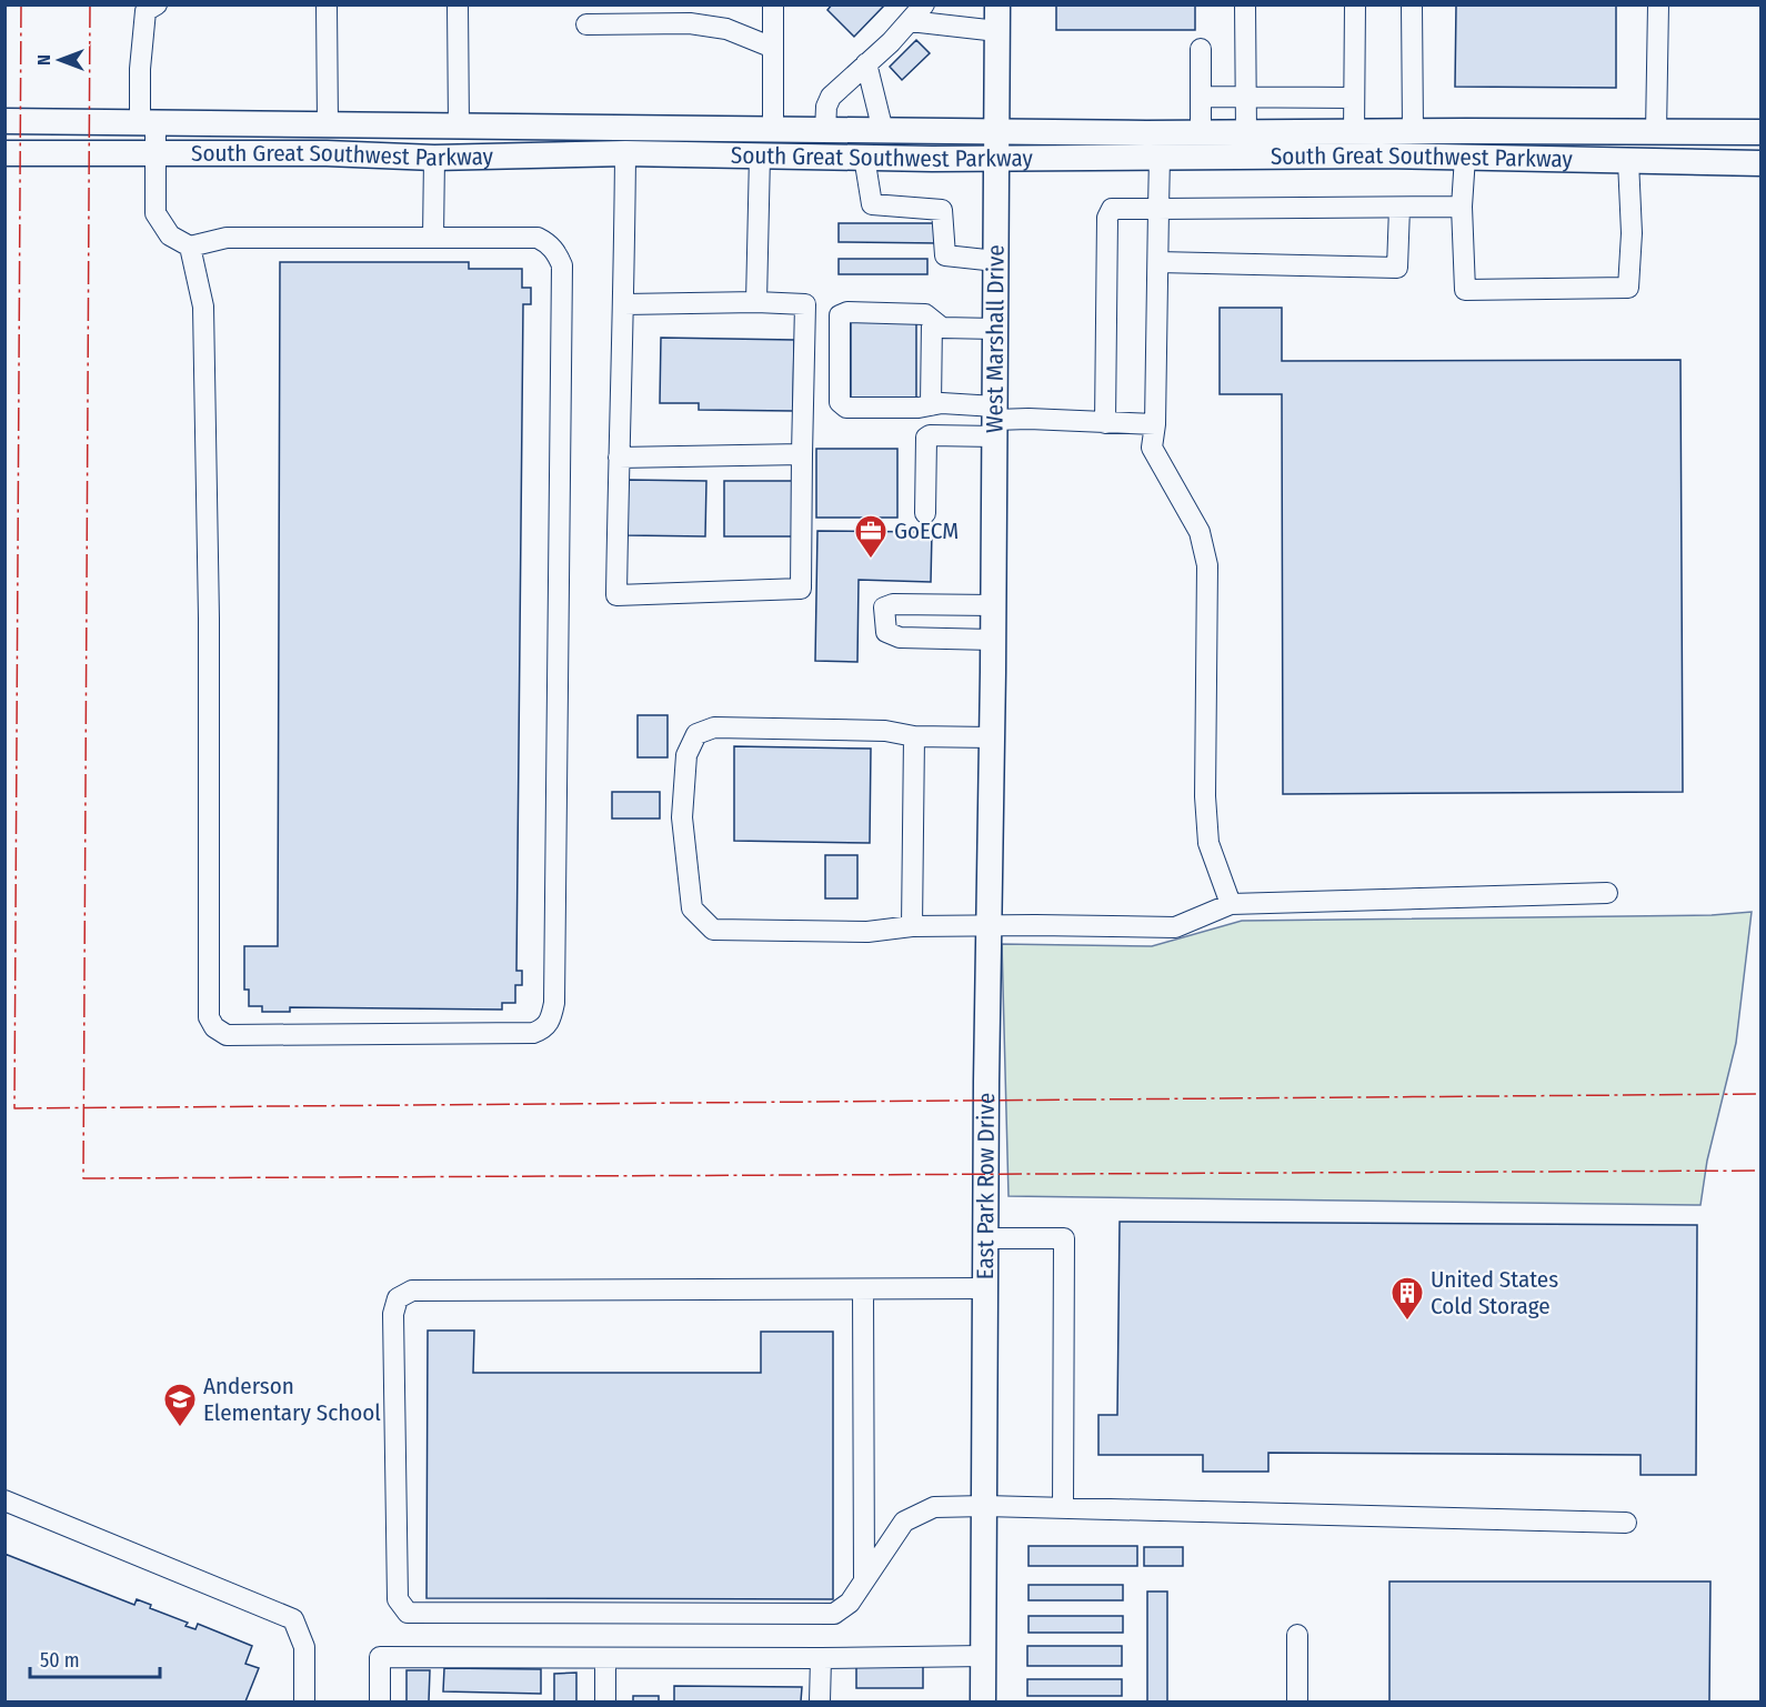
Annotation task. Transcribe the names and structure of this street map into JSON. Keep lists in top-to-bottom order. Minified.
{"streets":{"main road":["South Great Southwest Parkway","West Marshall Drive","East Park Row Drive"]},"crossings":[["South Great Southwest Parkway","West Marshall Drive"],["West Marshall Drive","East Park Row Drive"]],"places":{"office":["GoECM"],"building":["United States Cold Storage"],"school or university":["Anderson Elementary School"]},"scale_bar":"50 m","north":"left"}
